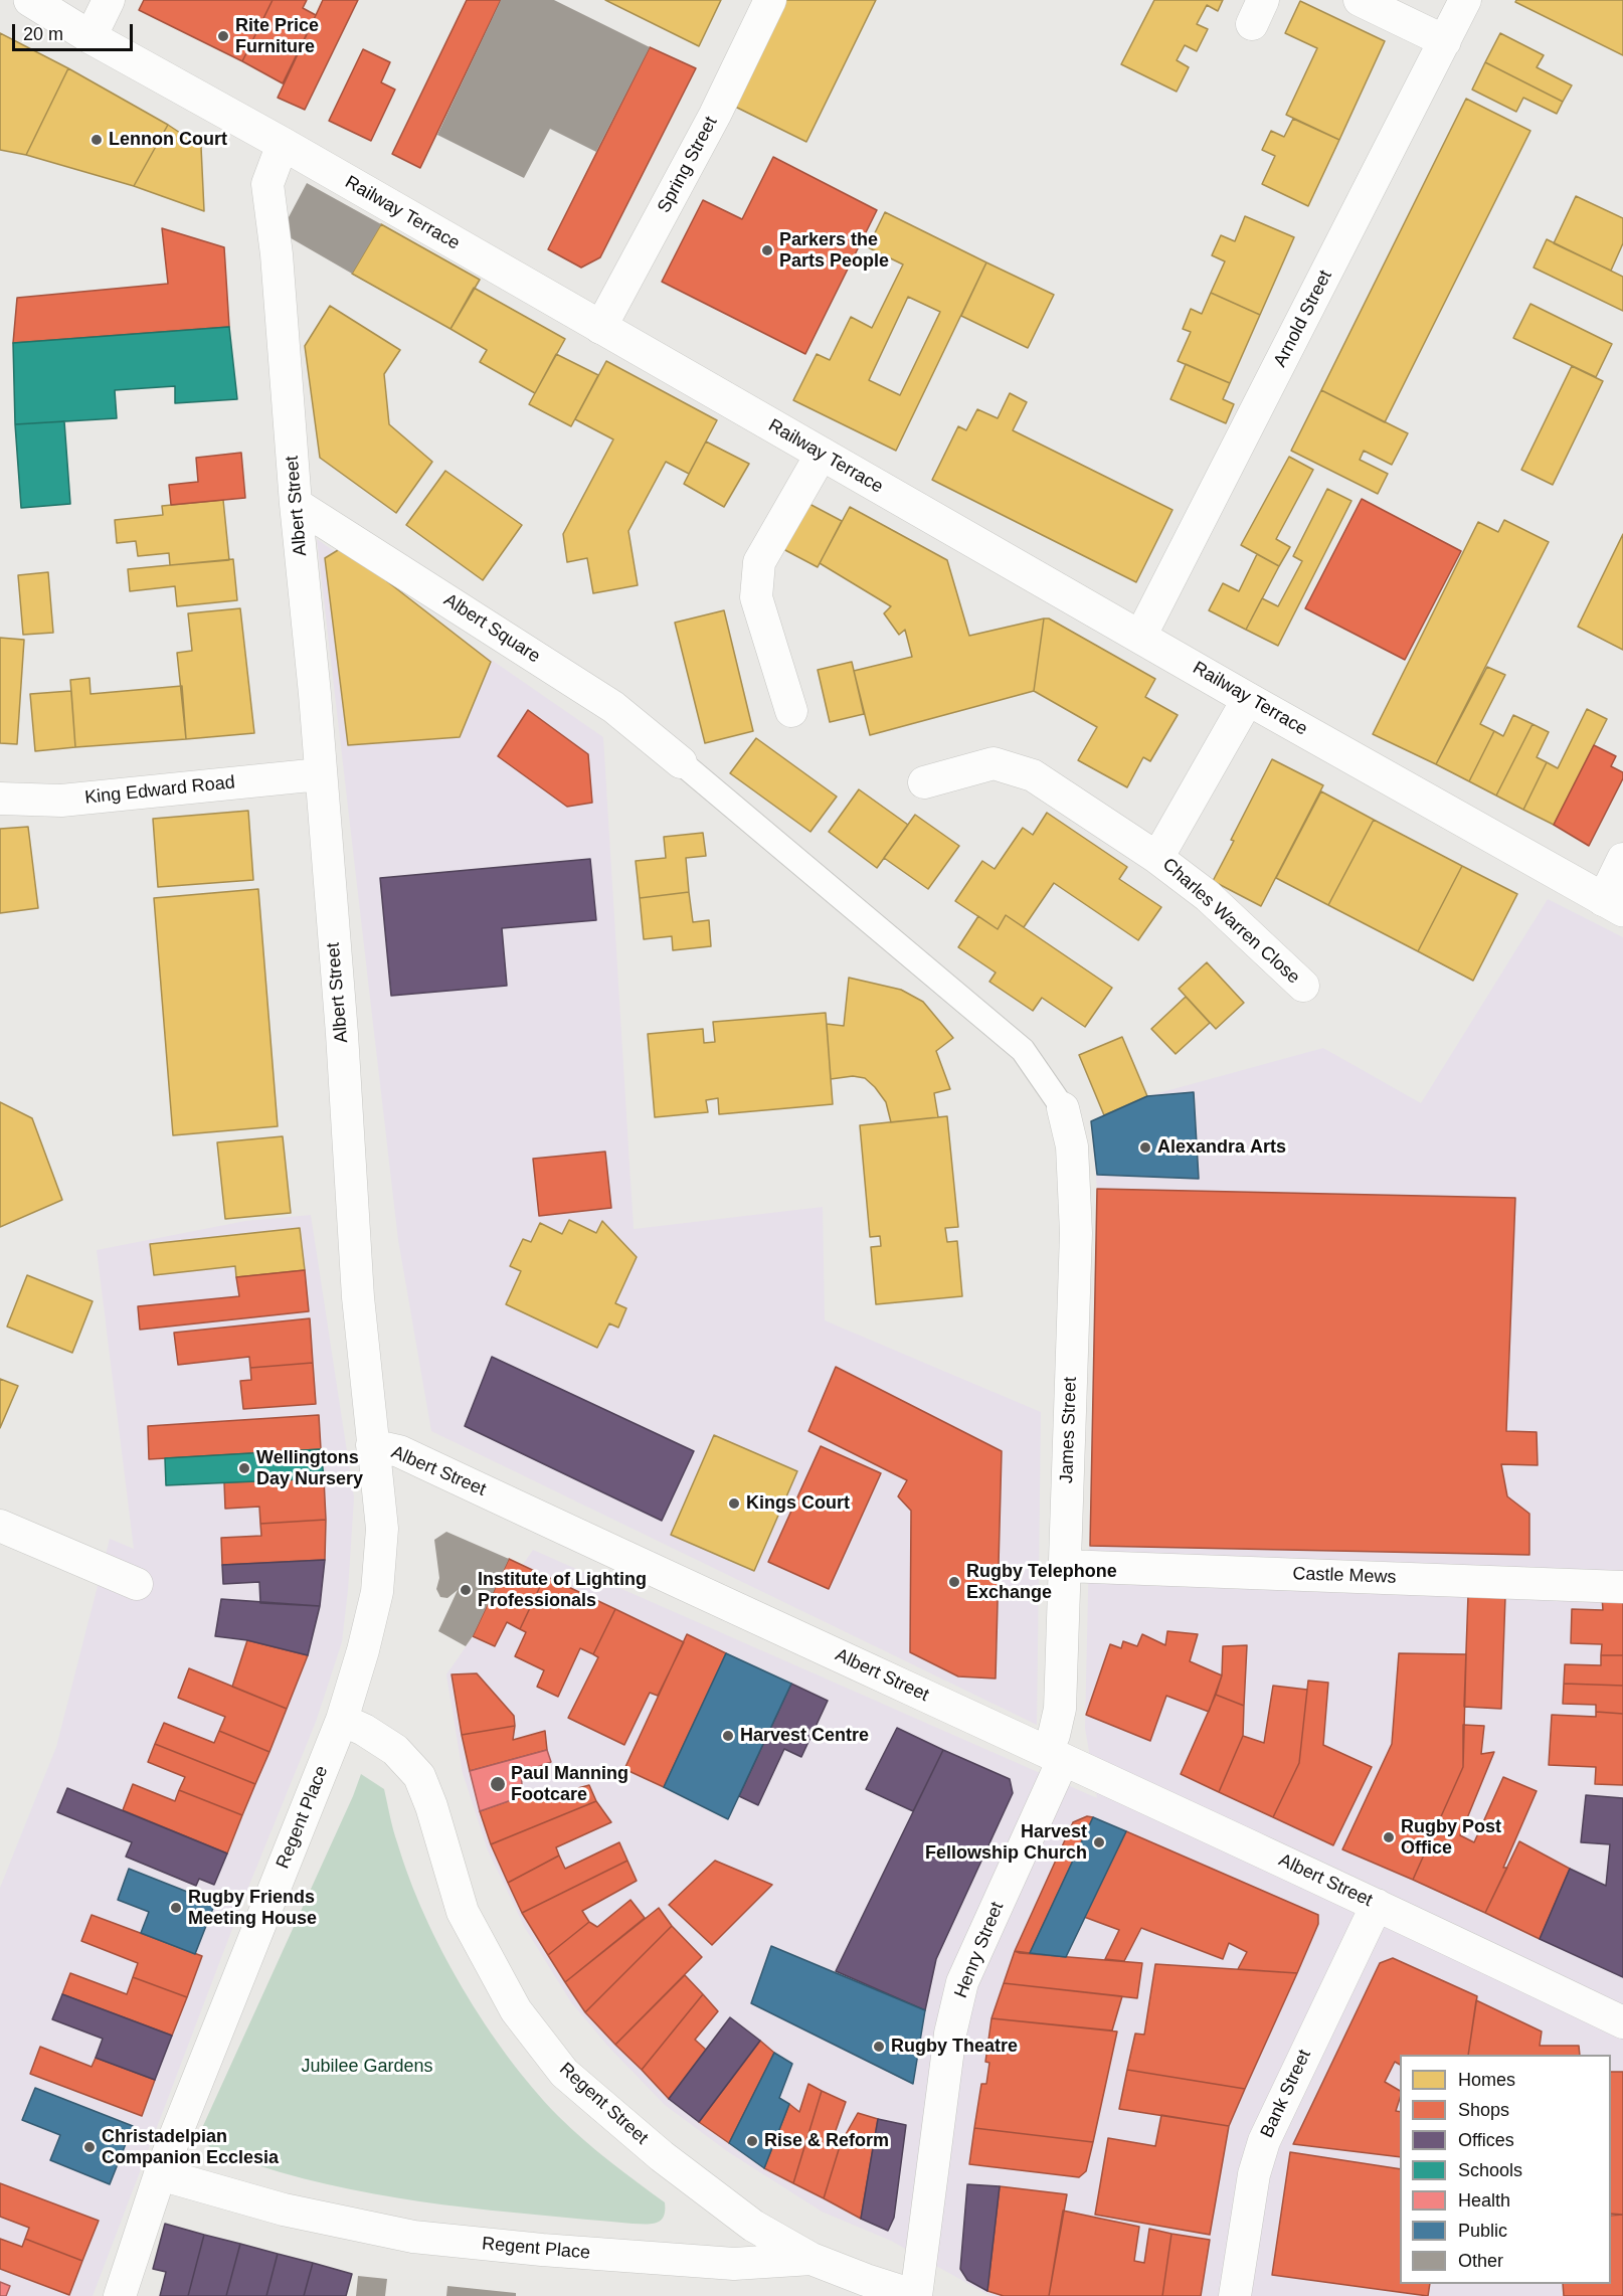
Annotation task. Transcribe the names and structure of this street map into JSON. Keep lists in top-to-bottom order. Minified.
{"streets":{"street":["Spring Street","Railway Terrace","Arnold Street","Albert Street","Albert Square","King Edward Road","Charles Warren Close","James Street","Castle Mews","Regent Place","Henry Street","Bank Street","Regent Street"]},"crossings":[["Spring Street","Railway Terrace"],["Railway Terrace","Arnold Street"],["Railway Terrace","Albert Street"],["Railway Terrace","Charles Warren Close"],["Albert Street","Albert Square"],["Albert Street","King Edward Road"],["Albert Street","James Street"],["Albert Street","Regent Place"],["Albert Street","Henry Street"],["Albert Street","Bank Street"],["James Street","Castle Mews"],["James Street","Henry Street"],["Regent Place","Regent Street"],["Henry Street","Regent Street"]],"parks":["Jubilee Gardens"],"places":["Rite Price Furniture","Lennon Court","Parkers the Parts People","Alexandra Arts","Wellingtons Day Nursery","Kings Court","Rugby Telephone Exchange","Institute of Lighting Professionals","Harvest Centre","Paul Manning Footcare","Rugby Post Office","Harvest Fellowship Church","Rugby Friends Meeting House","Rugby Theatre","Rise & Reform","Christadelpian Companion Ecclesia"],"legend":["Homes","Shops","Offices","Schools","Health","Public","Other"],"scale_bar":"20 m"}
